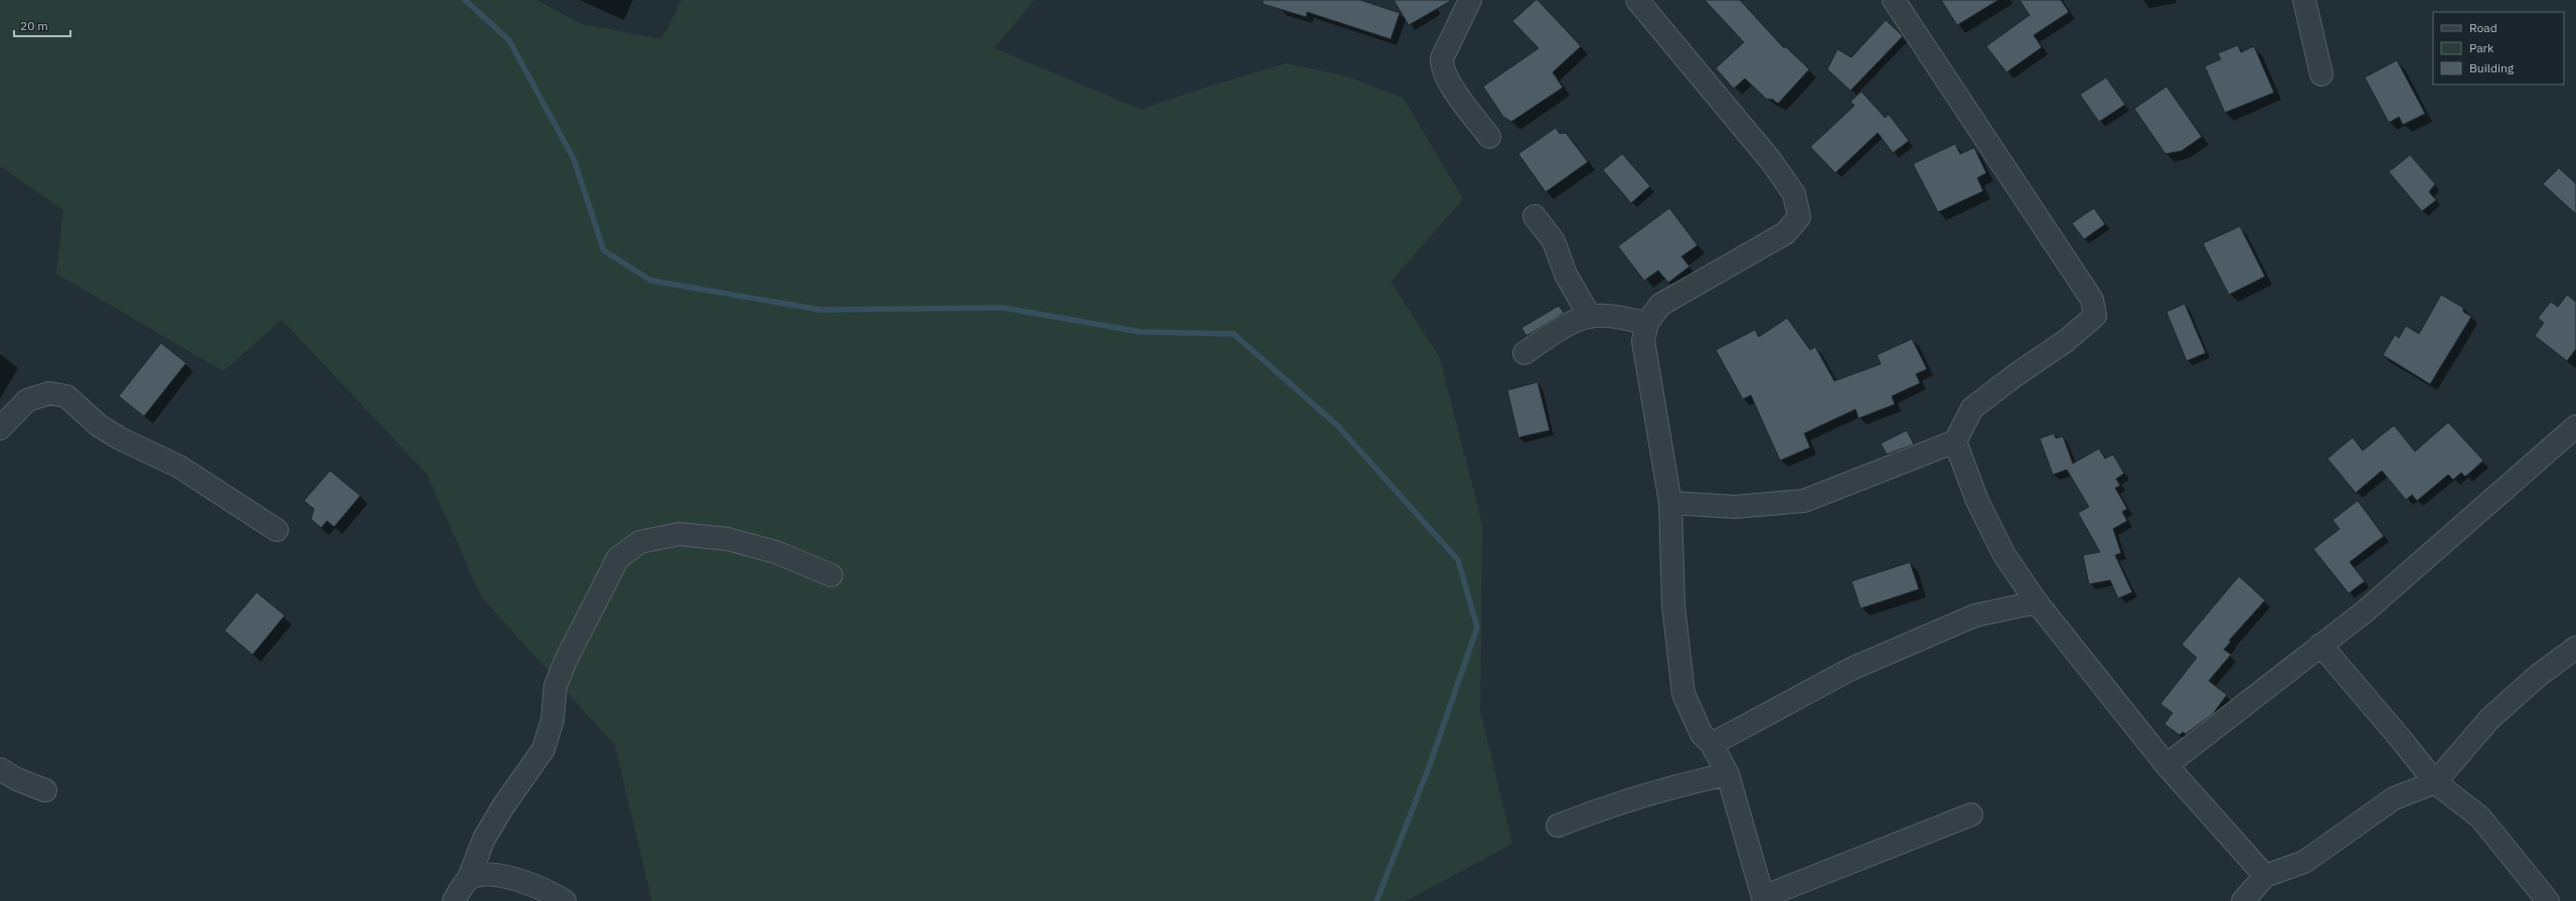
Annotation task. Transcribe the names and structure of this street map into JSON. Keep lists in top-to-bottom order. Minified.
{"legend":["Road","Park","Building"],"scale_bar":"20 m"}
